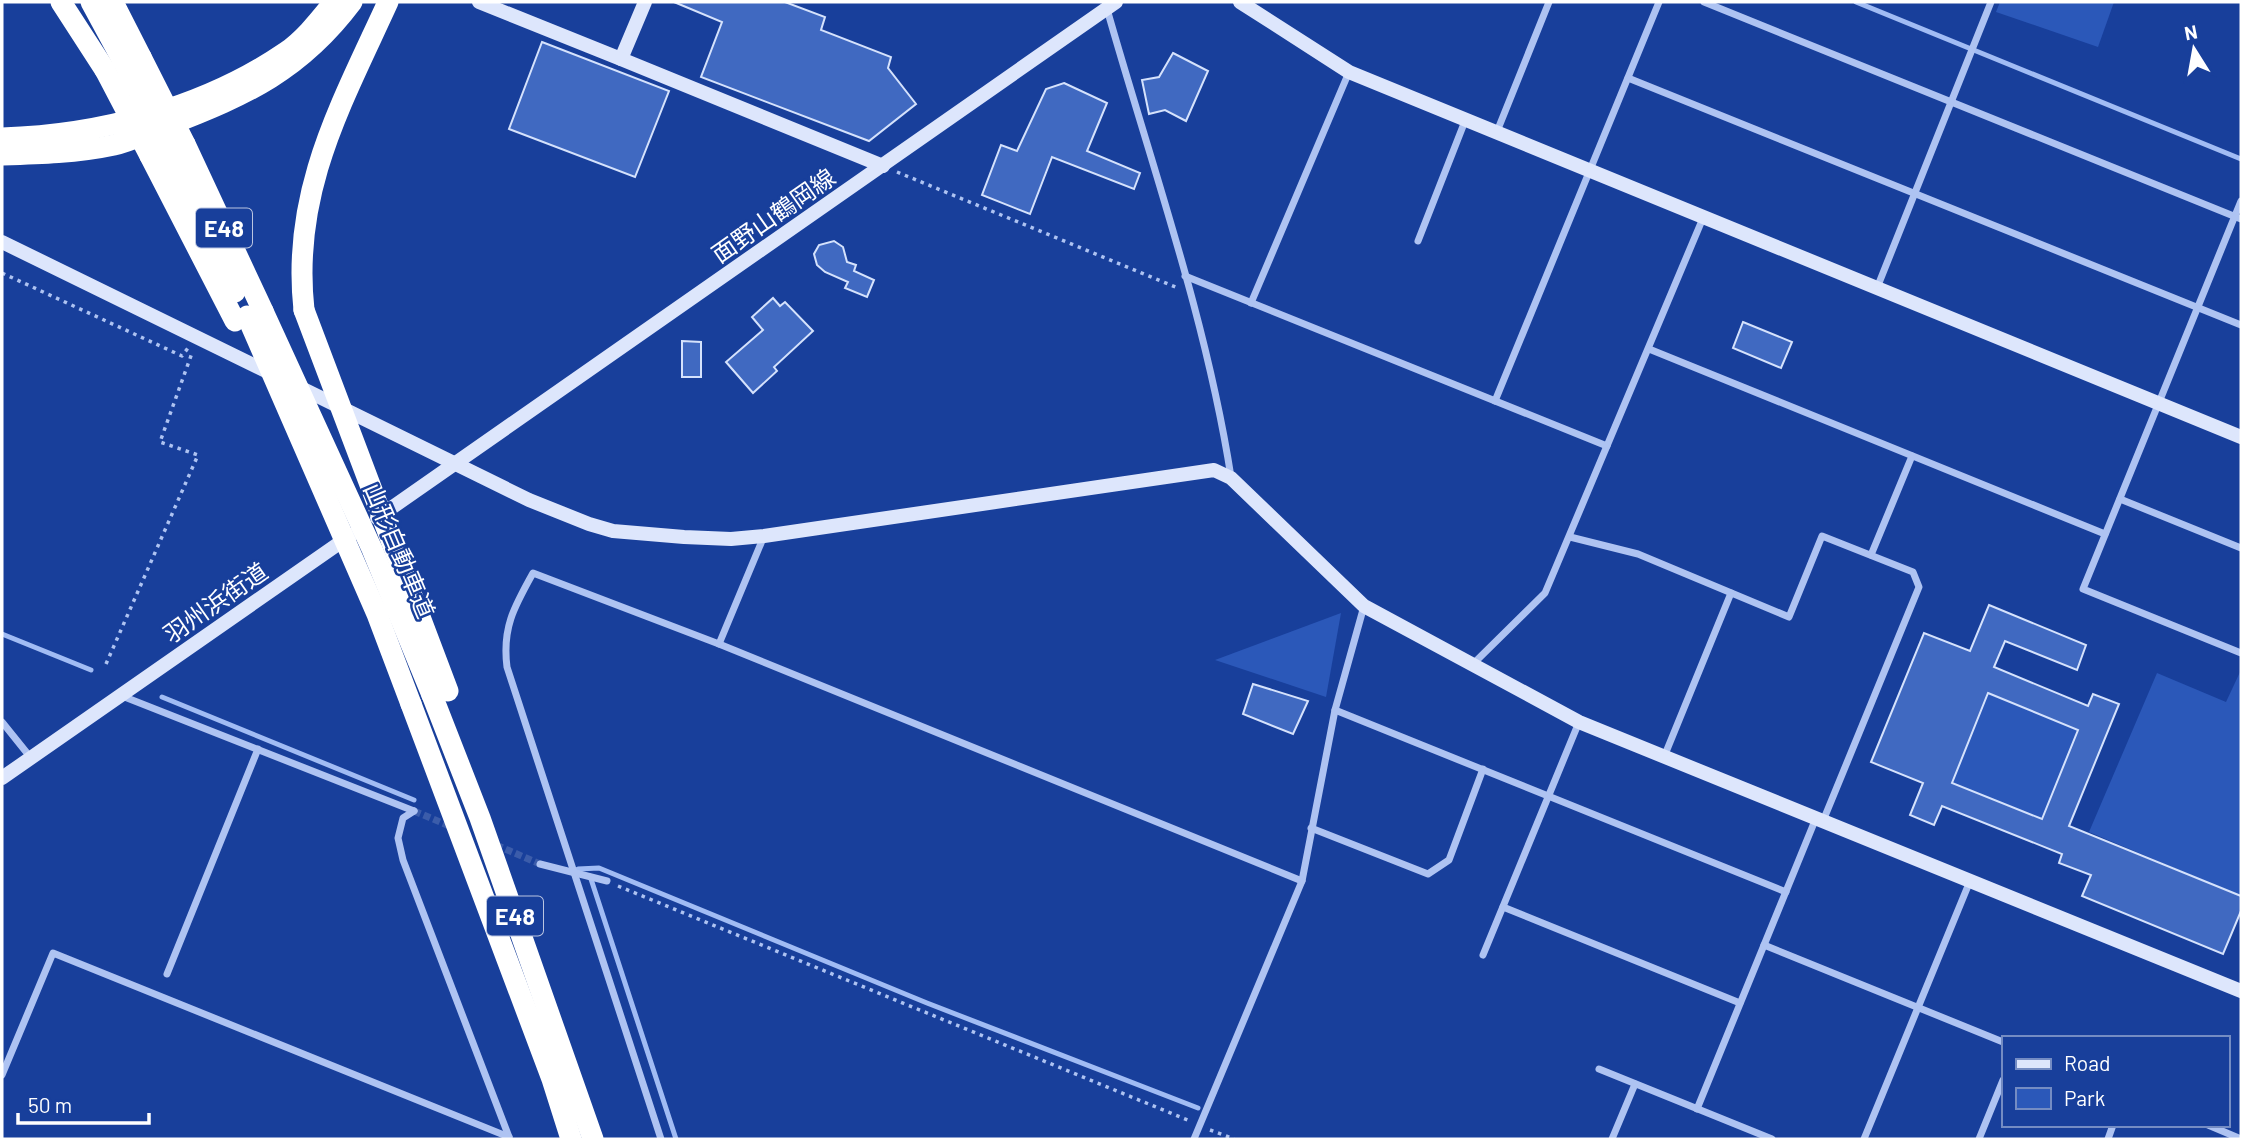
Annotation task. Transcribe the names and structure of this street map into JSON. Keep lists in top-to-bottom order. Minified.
{"streets":{"highway":["E48","山形自動車道"],"street":["面野山鶴岡線","羽州浜街道"]},"crossings":[["面野山鶴岡線","羽州浜街道"],["E48","山形自動車道"]],"legend":["Road","Park"],"scale_bar":"50 m","north":"top"}
